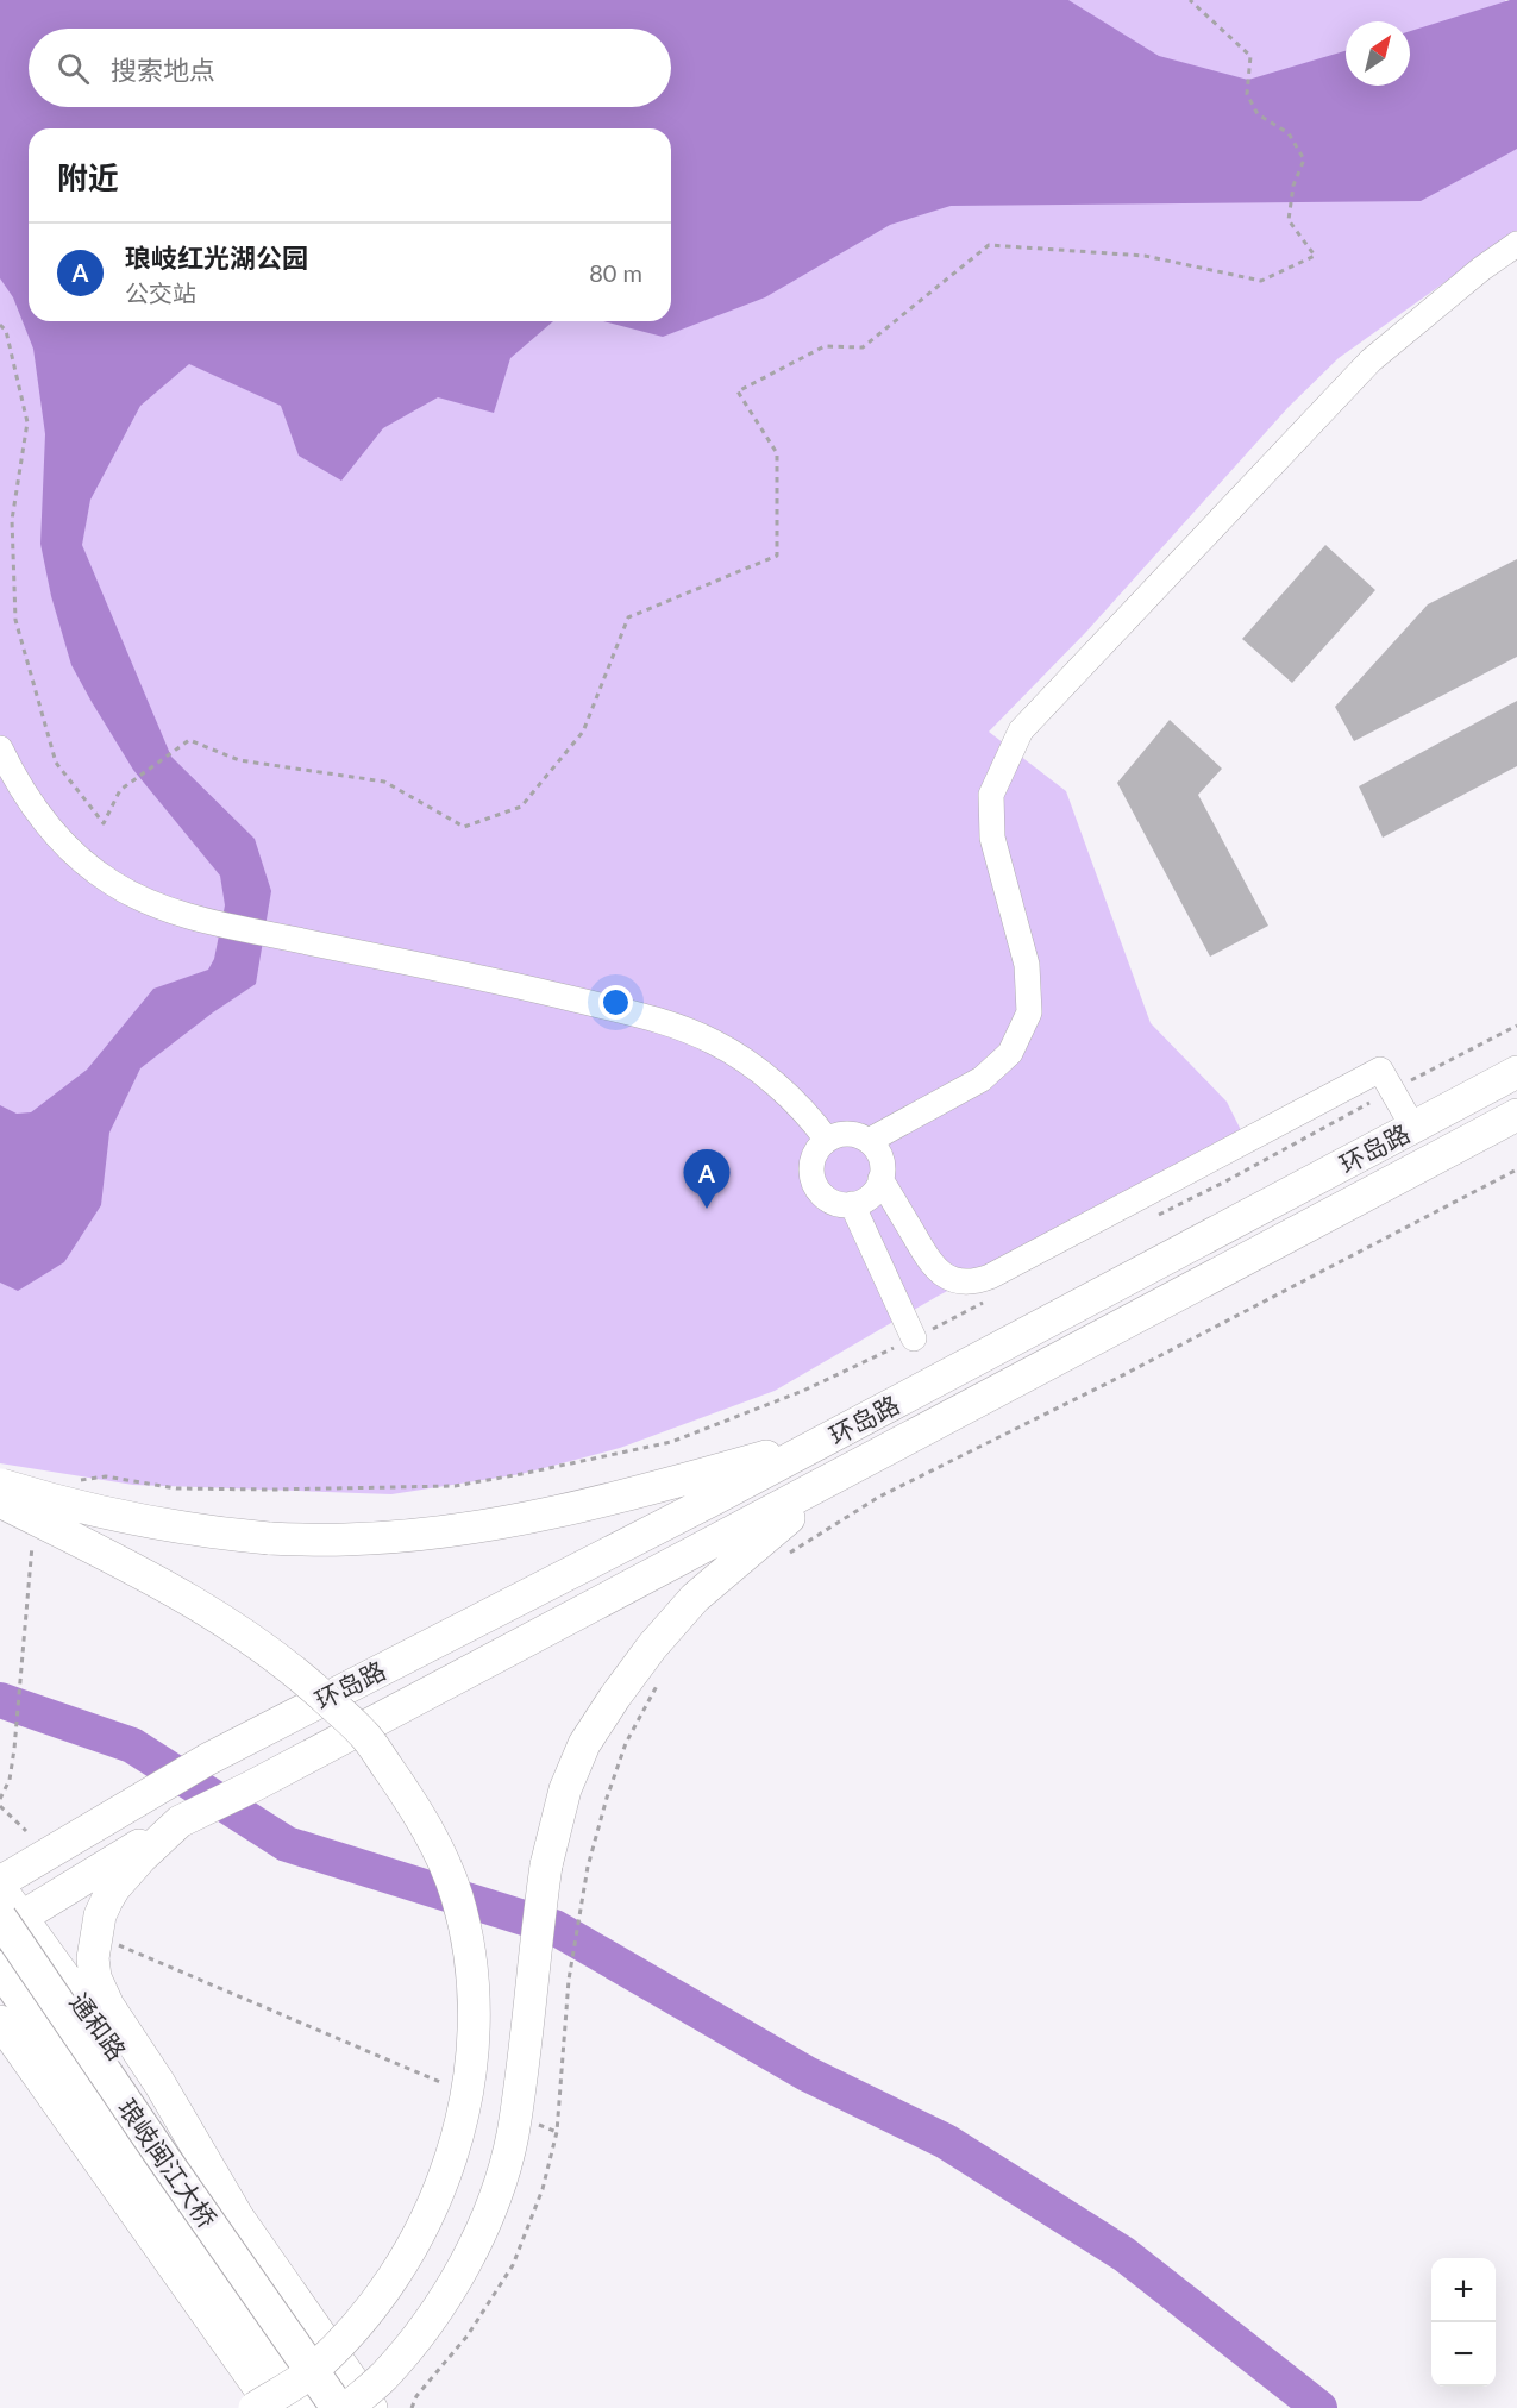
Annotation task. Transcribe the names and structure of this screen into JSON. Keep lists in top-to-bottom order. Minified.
{"streets":{"highway":["琅岐闽江大桥"],"main road":["环岛路","通和路"]},"crossings":[["通和路","琅岐闽江大桥"]],"north":"top right","page":{"search":"搜索地点","heading":"附近","list":[{"mark":"A","name":"琅岐红光湖公园","note":"公交站","value":"80 m"}],"pins":"A","map_buttons":["+","−"]}}
